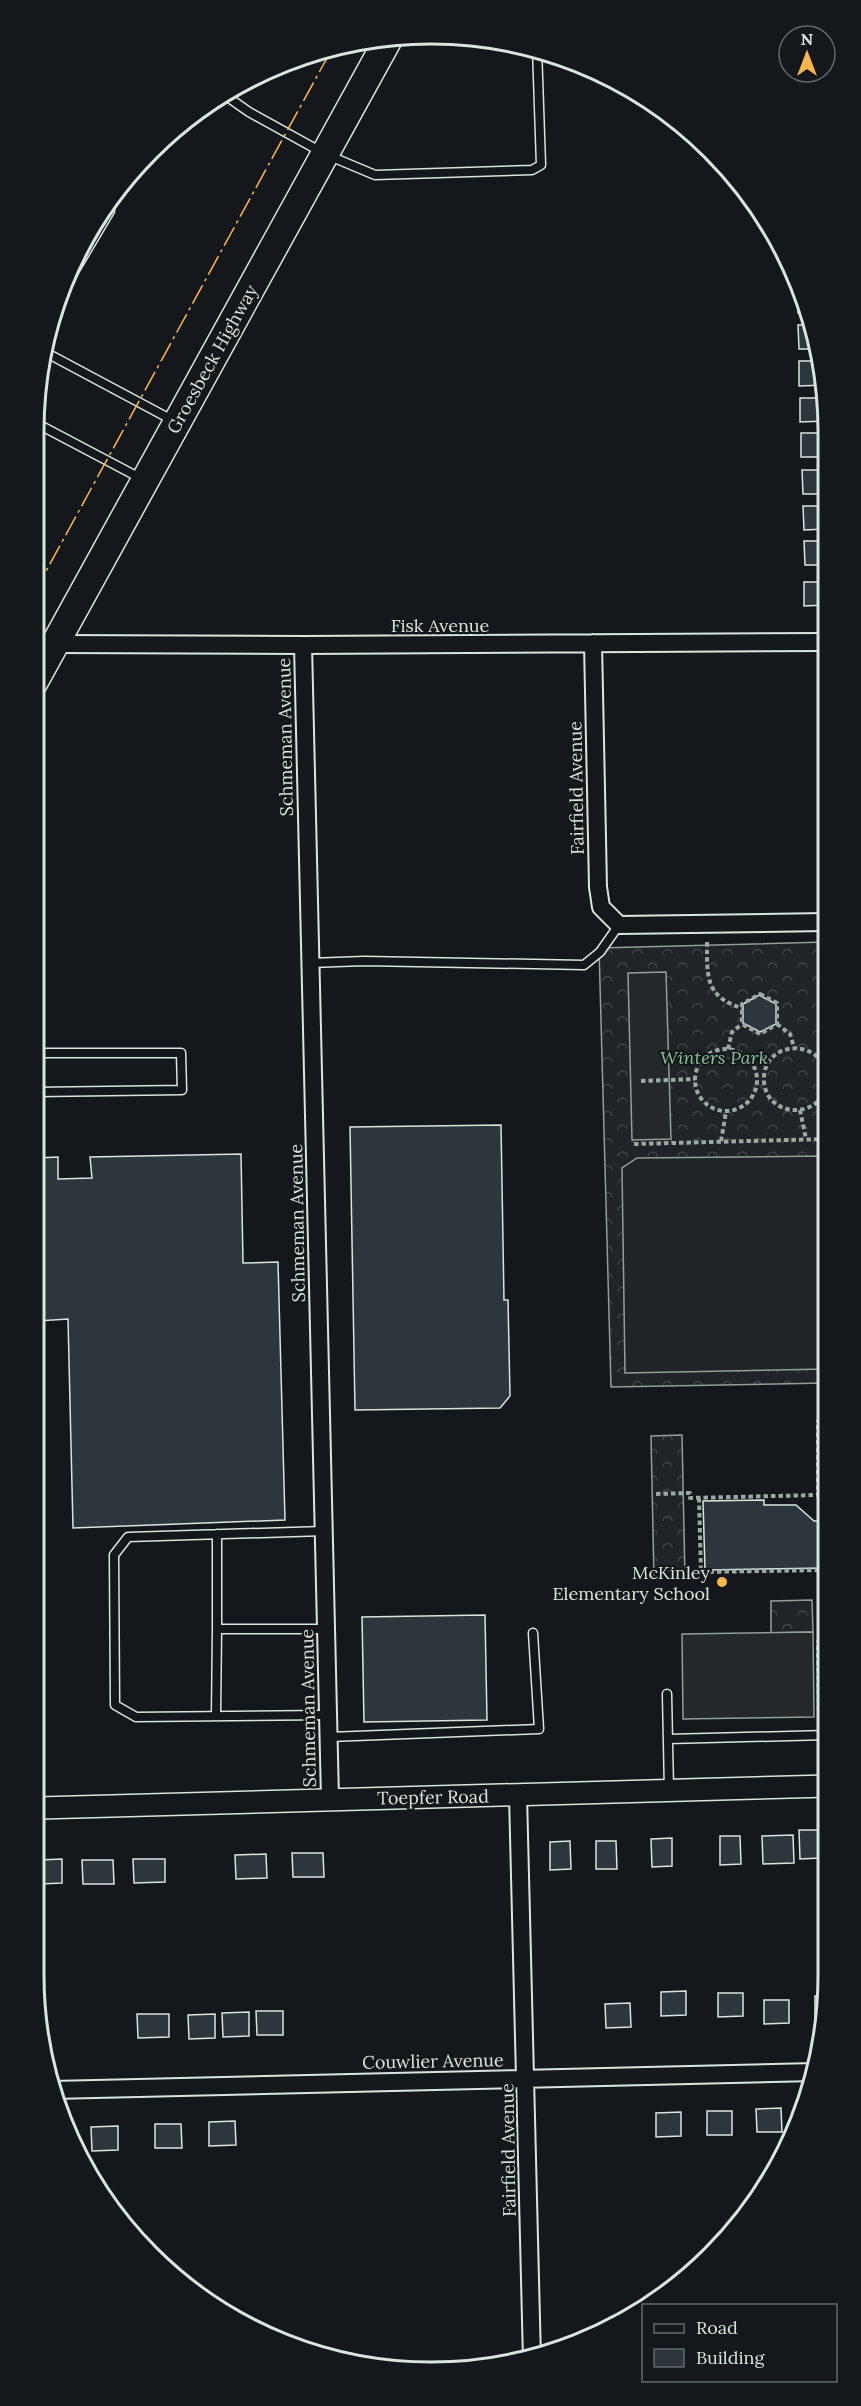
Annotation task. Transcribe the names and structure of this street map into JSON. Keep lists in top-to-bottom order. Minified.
{"streets":{"main road":["Groesbeck Highway"],"street":["Fisk Avenue","Schmeman Avenue","Fairfield Avenue","Toepfer Road","Couwlier Avenue"]},"crossings":[["Groesbeck Highway","Fisk Avenue"],["Fisk Avenue","Schmeman Avenue"],["Fisk Avenue","Fairfield Avenue"],["Schmeman Avenue","Toepfer Road"],["Fairfield Avenue","Toepfer Road"],["Fairfield Avenue","Couwlier Avenue"]],"parks":["Winters Park"],"places":["McKinley Elementary School"],"legend":["Road","Building"],"north":"top"}
